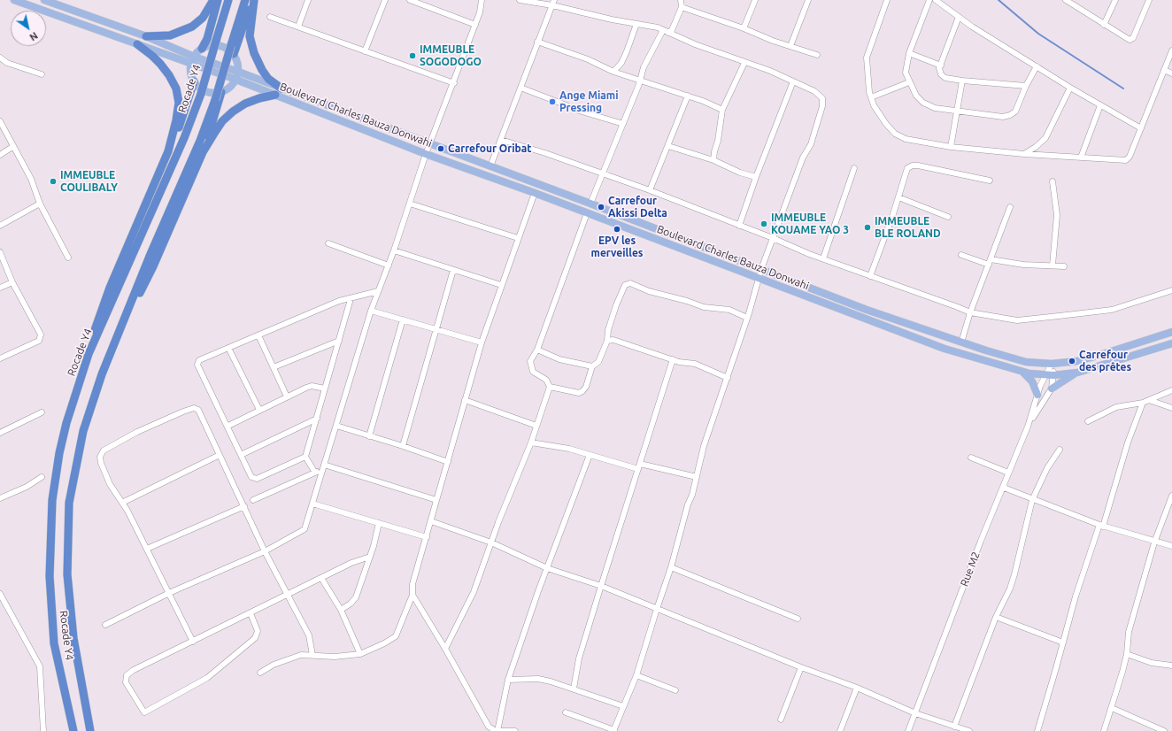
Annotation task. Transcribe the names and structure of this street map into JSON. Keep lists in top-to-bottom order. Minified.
{"streets":{"highway":["Rocade Y4"],"main road":["Boulevard Charles Bauza Donwahi"],"street":["Rue M2"]},"crossings":[["Boulevard Charles Bauza Donwahi","Rue M2"]],"places":["IMMEUBLE SOGODOGO","Ange Miami Pressing","Carrefour Oribat","IMMEUBLE COULIBALY","Carrefour Akissi Delta","IMMEUBLE KOUAME YAO 3","IMMEUBLE BLE ROLAND","EPV les merveilles","Carrefour des prêtes"],"north":"bottom right"}
